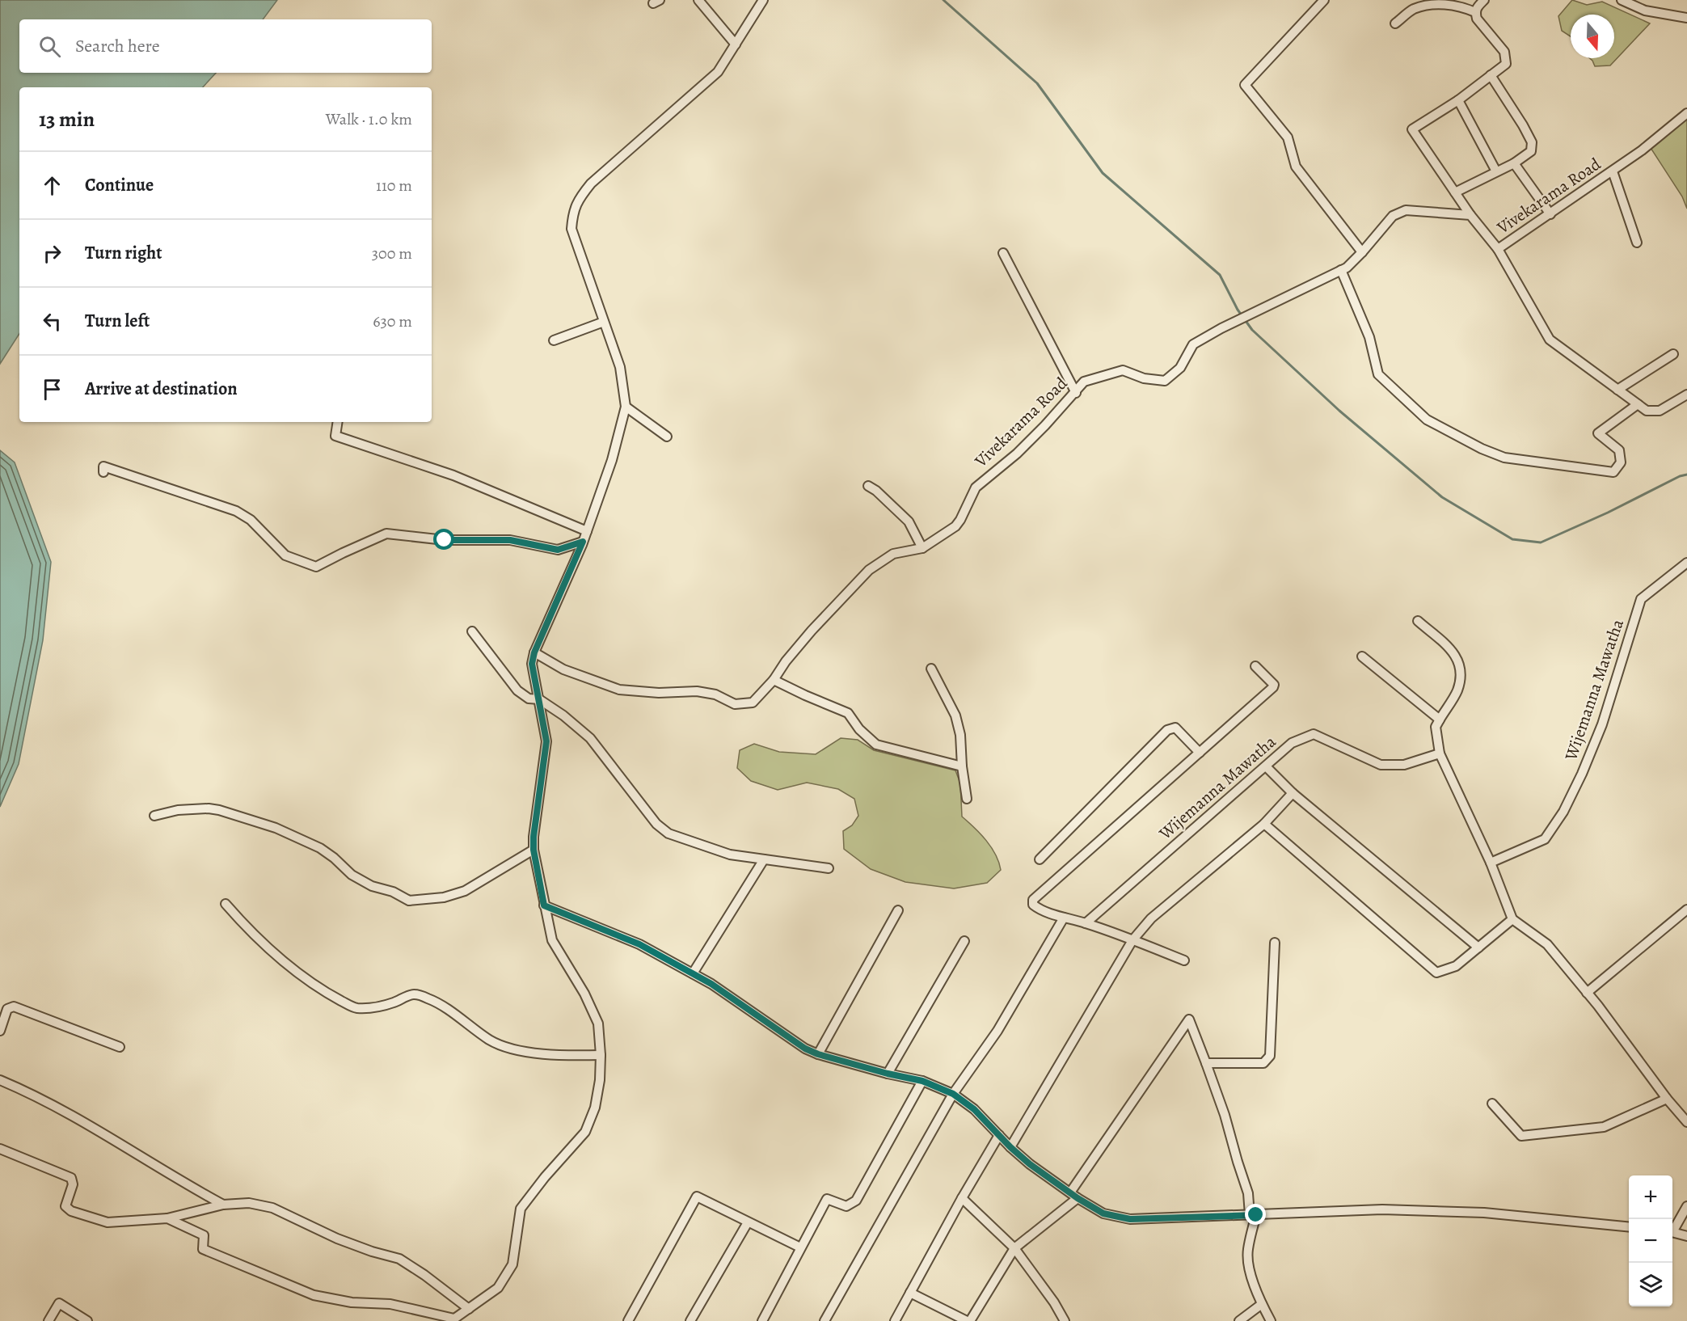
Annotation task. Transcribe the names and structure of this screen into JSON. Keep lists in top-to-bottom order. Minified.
{"streets":{"street":["Vivekarama Road","Wijemanna Mawatha"]},"north":"bottom","page":{"search":"Search here","heading":["13 min","Walk · 1.0 km"],"list":[["Continue","110 m"],["Turn right","300 m"],["Turn left","630 m"],"Arrive at destination"],"map_buttons":["+","−"]}}
